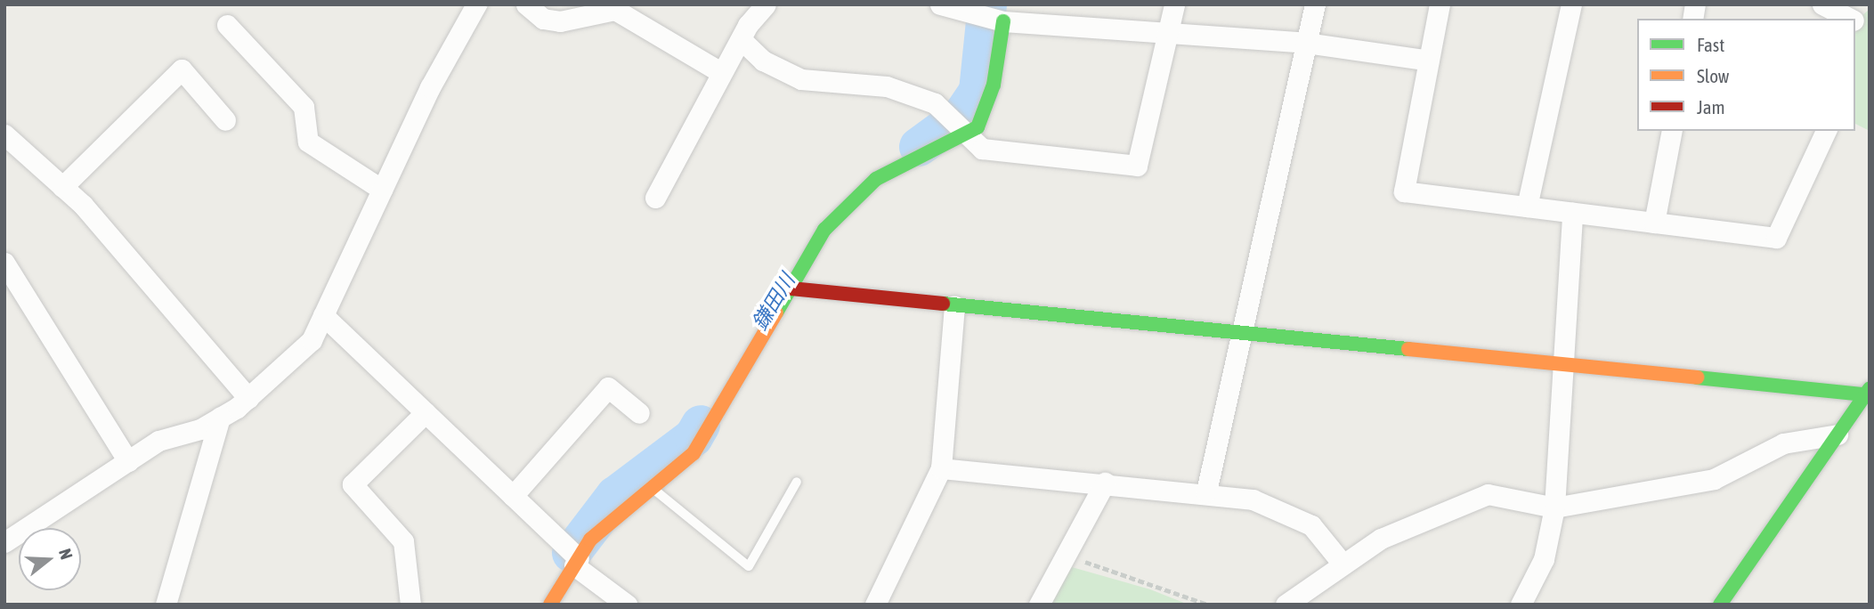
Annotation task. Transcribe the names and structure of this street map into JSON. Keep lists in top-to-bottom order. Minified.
{"water":["鎌田川"],"legend":["Fast","Slow","Jam"],"north":"right"}
